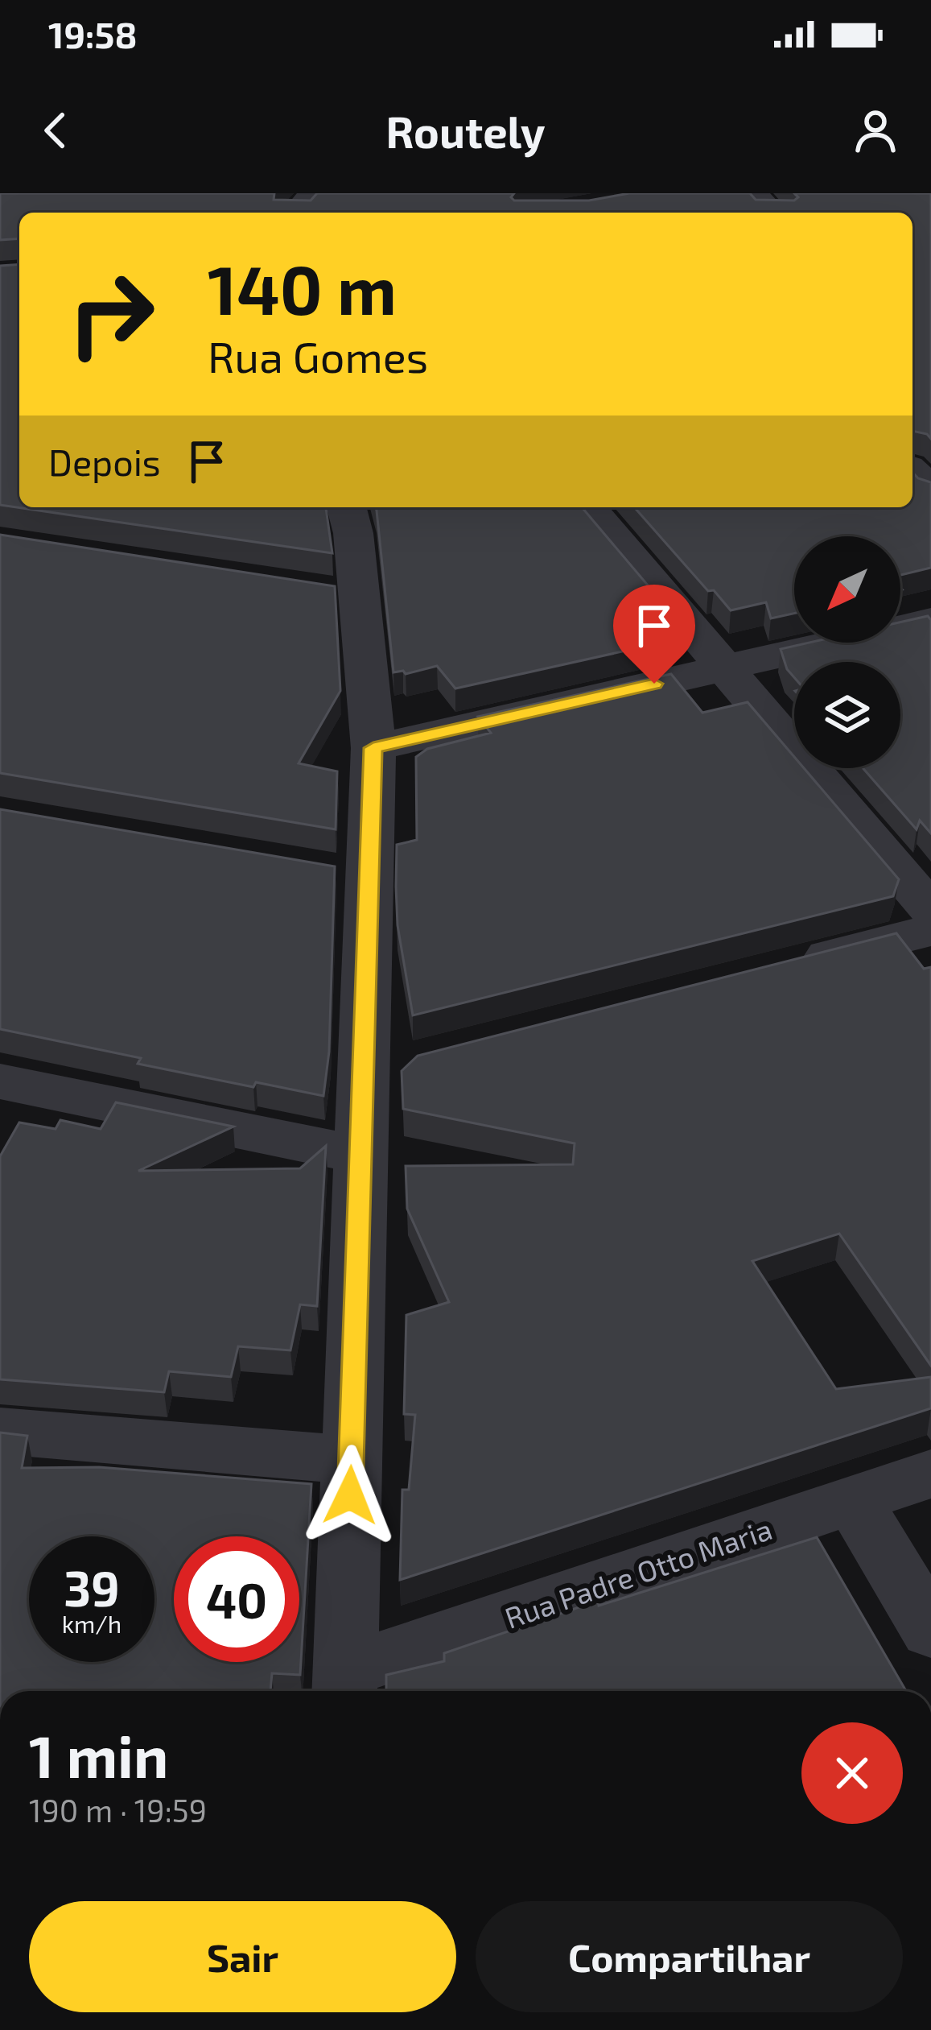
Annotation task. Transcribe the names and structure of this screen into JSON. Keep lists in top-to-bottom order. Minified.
{"streets":{"street":["Rua Padre Otto Maria"]},"north":"bottom left","page":{"status":"19:58","header":"Routely","turn":["140 m","Rua Gomes"],"then":"Depois","speed":"39 km/h","limit":"40","heading":["1 min","190 m · 19:59"],"buttons":["Sair","Compartilhar"]}}
